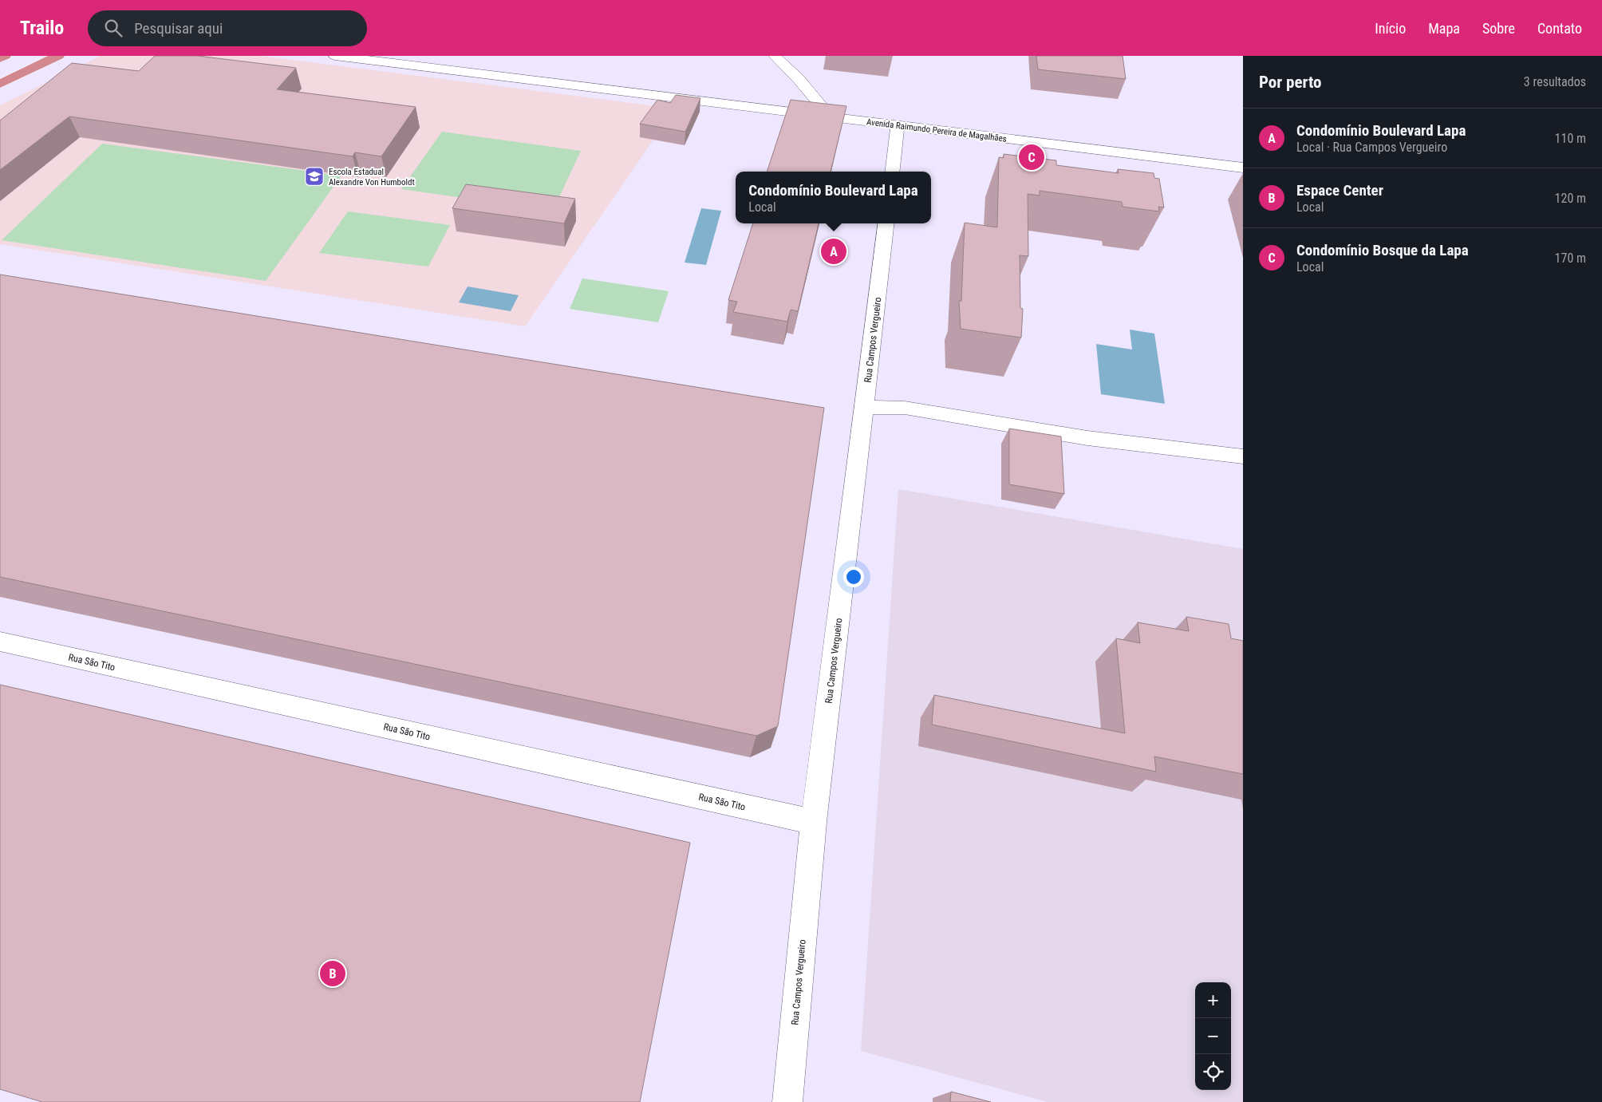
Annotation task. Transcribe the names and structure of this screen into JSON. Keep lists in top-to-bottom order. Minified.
{"streets":{"street":["Avenida Raimundo Pereira de Magalhães","Rua Campos Vergueiro","Rua São Tito"]},"crossings":[["Rua Campos Vergueiro","Rua São Tito"]],"places":{"school or university":["Escola Estadual Alexandre Von Humboldt"]},"page":{"header":"Trailo","search":"Pesquisar aqui","nav":["Início","Mapa","Sobre","Contato"],"heading":["Por perto","3 resultados"],"list":[{"mark":"A","name":"Condomínio Boulevard Lapa","note":"Local · Rua Campos Vergueiro","value":"110 m"},{"mark":"B","name":"Espace Center","note":"Local","value":"120 m"},{"mark":"C","name":"Condomínio Bosque da Lapa","note":"Local","value":"170 m"}],"pins":["C","A","B"],"popup":["Condomínio Boulevard Lapa","Local"],"map_buttons":["+","−"]}}
